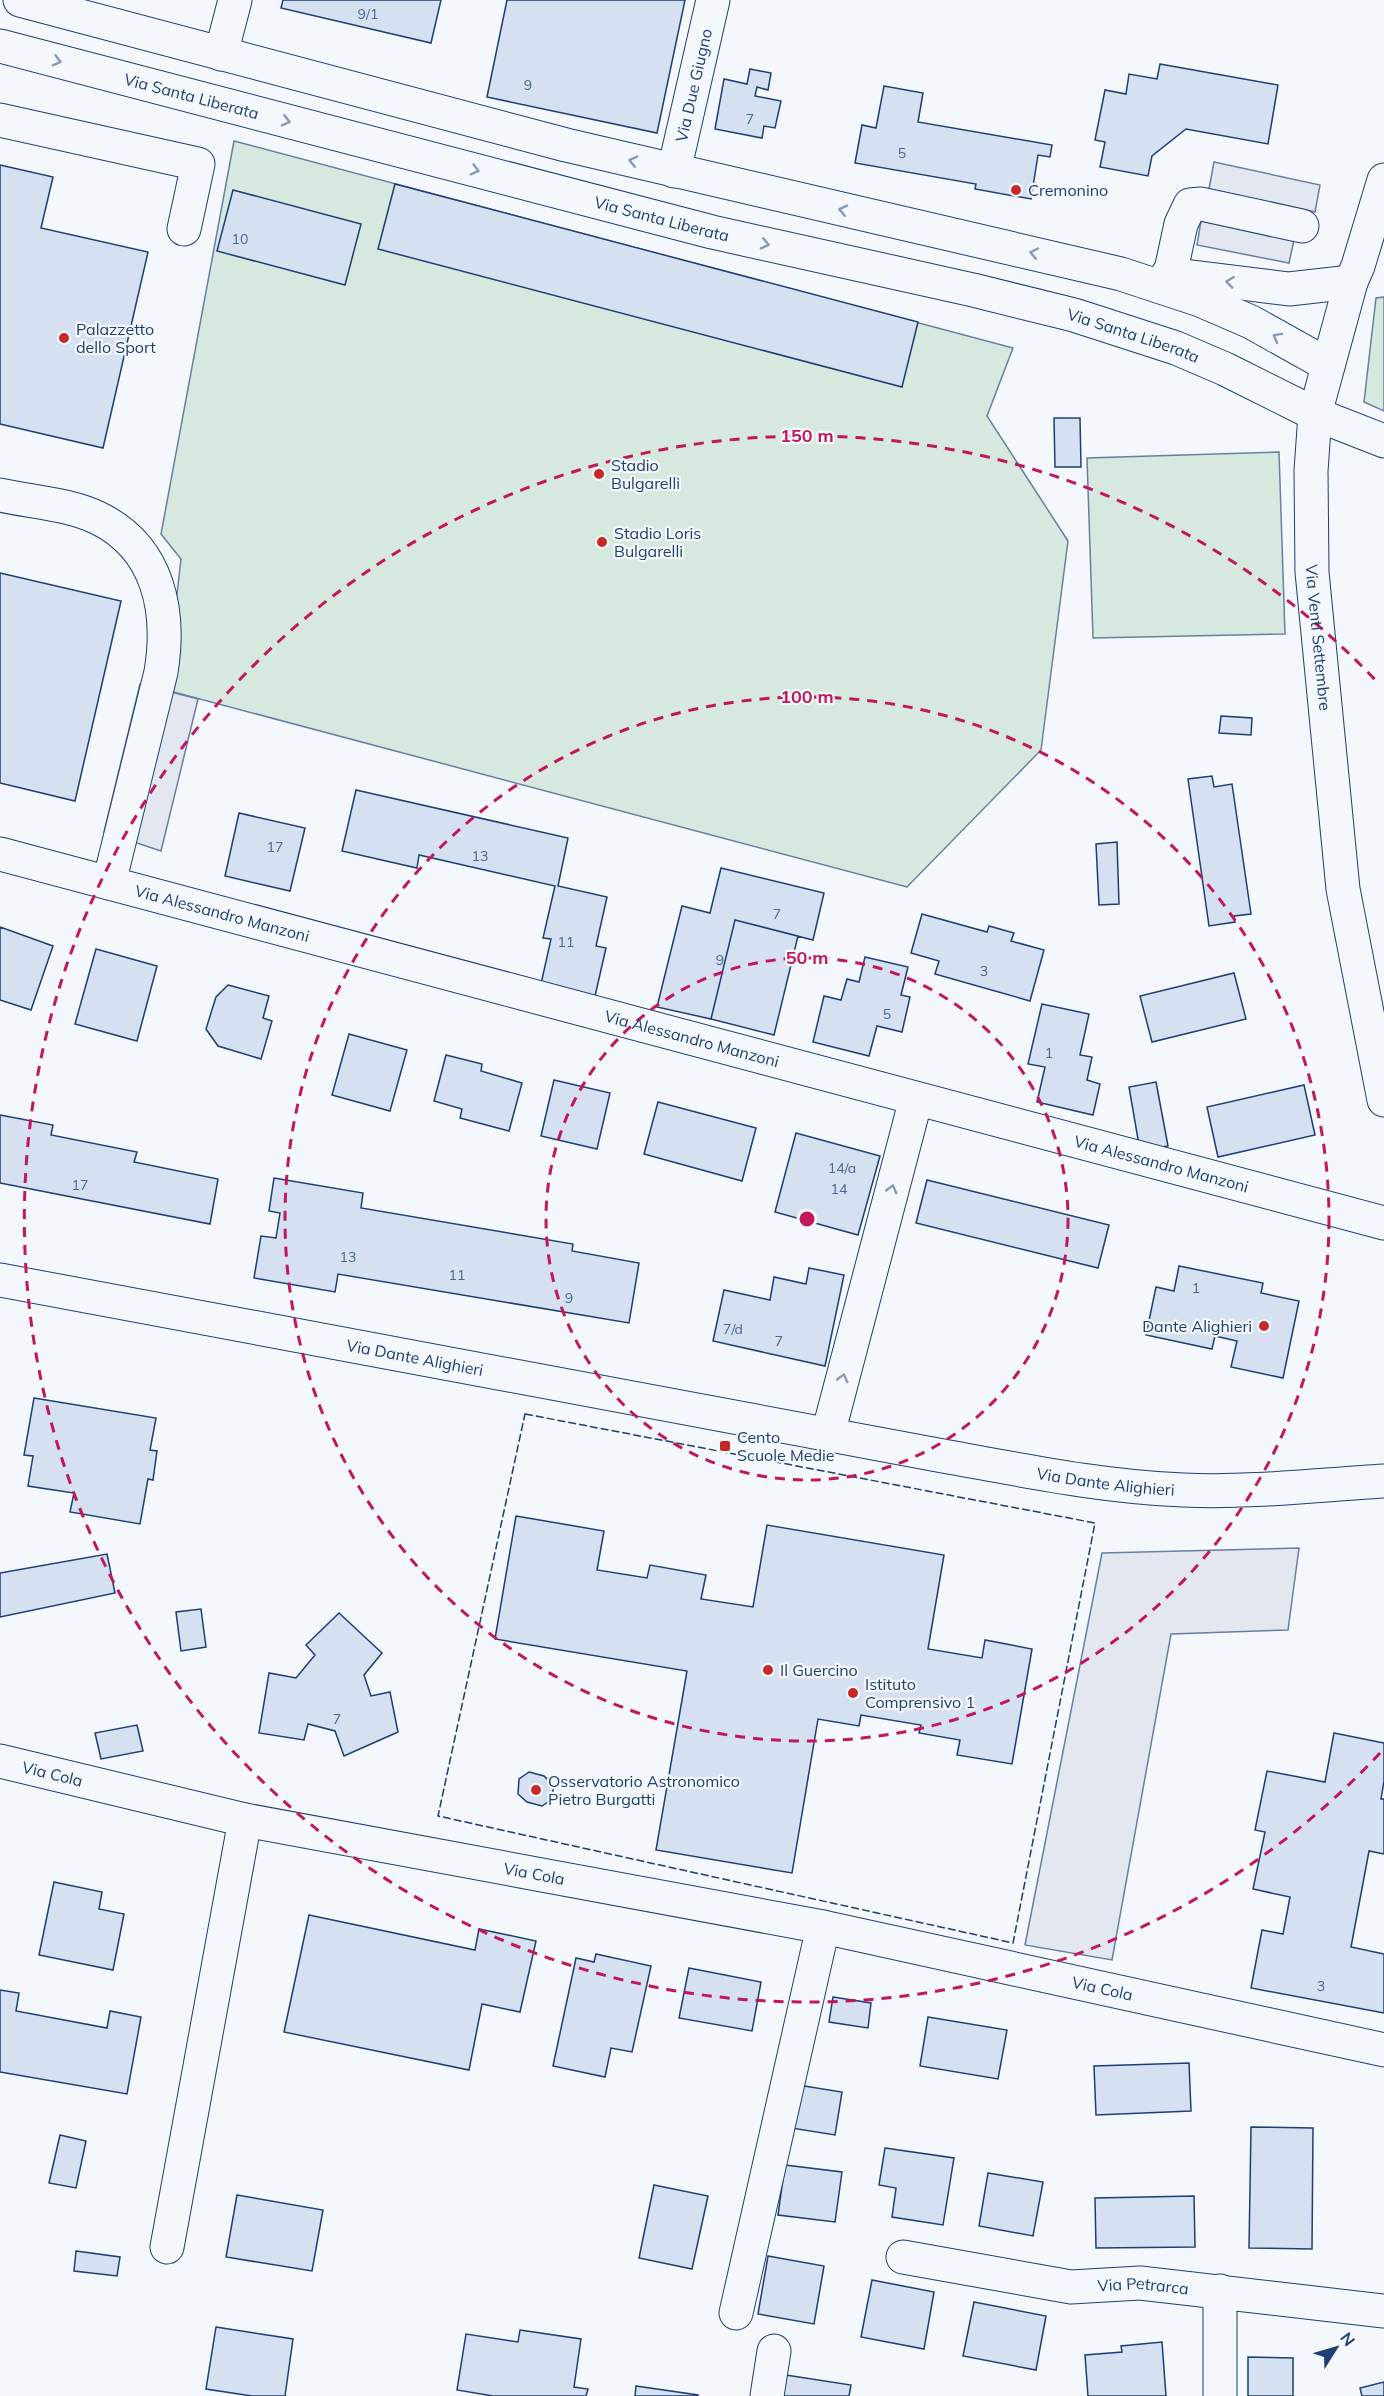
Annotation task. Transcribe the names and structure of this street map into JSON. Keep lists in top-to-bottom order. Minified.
{"streets":{"street":["Via Due Giugno","Via Santa Liberata","Via Venti Settembre","Via Alessandro Manzoni","Via Dante Alighieri","Via Cola","Via Petrarca"]},"crossings":[["Via Santa Liberata","Via Venti Settembre"]],"places":{"other":["Cremonino","Palazzetto dello Sport","Stadio Bulgarelli","Stadio Loris Bulgarelli","Dante Alighieri","Il Guercino","Istituto Comprensivo 1","Osservatorio Astronomico Pietro Burgatti"],"transit":["Cento Scuole Medie"]},"house_numbers":["9/1","9","7","5","10","17","13","7","11","9","3","5","1","14/a","17","14","13","11","1","9","7/d","7","7","3"],"north":"top right","rings":["150 m","100 m","50 m"]}
